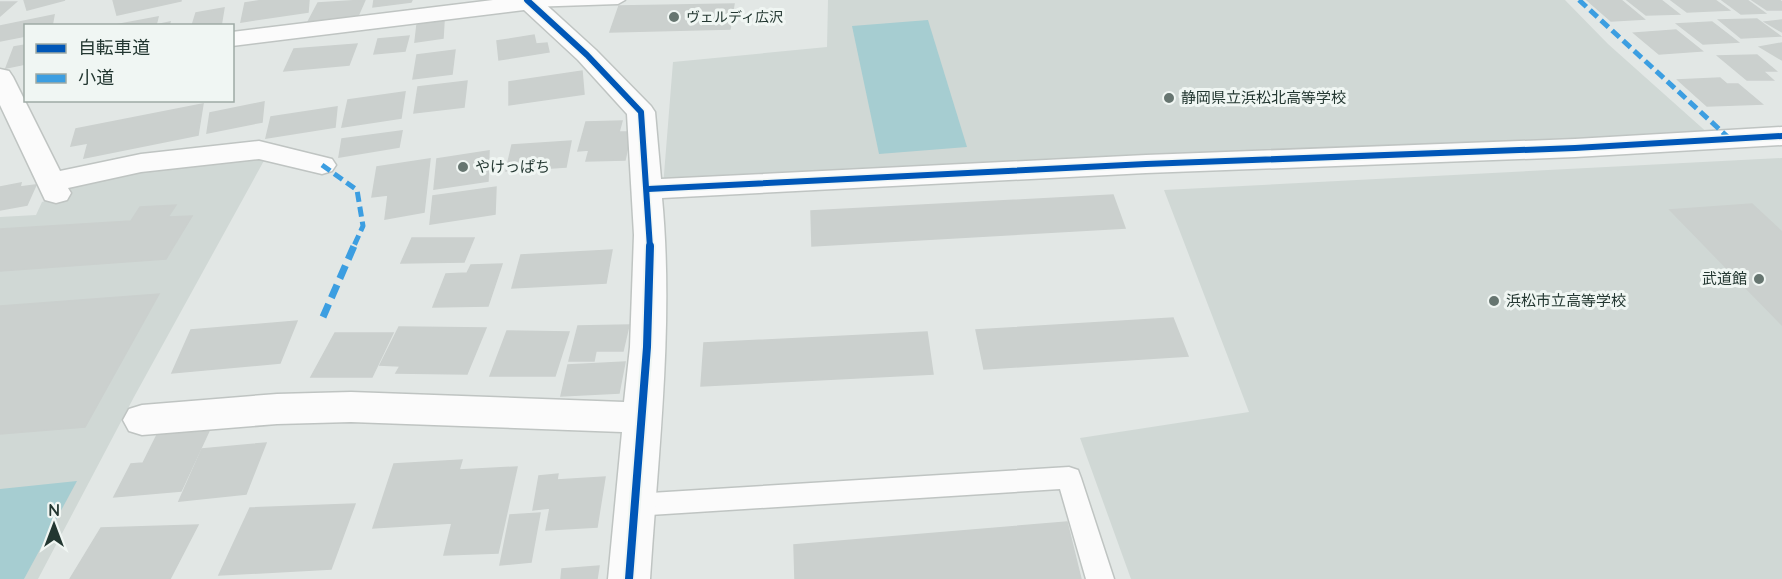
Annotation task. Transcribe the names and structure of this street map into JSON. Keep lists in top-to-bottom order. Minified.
{"places":["ヴェルディ広沢","静岡県立浜松北高等学校","やけっぱち","武道館","浜松市立高等学校"],"legend":["自転車道","小道"],"north":"top"}
